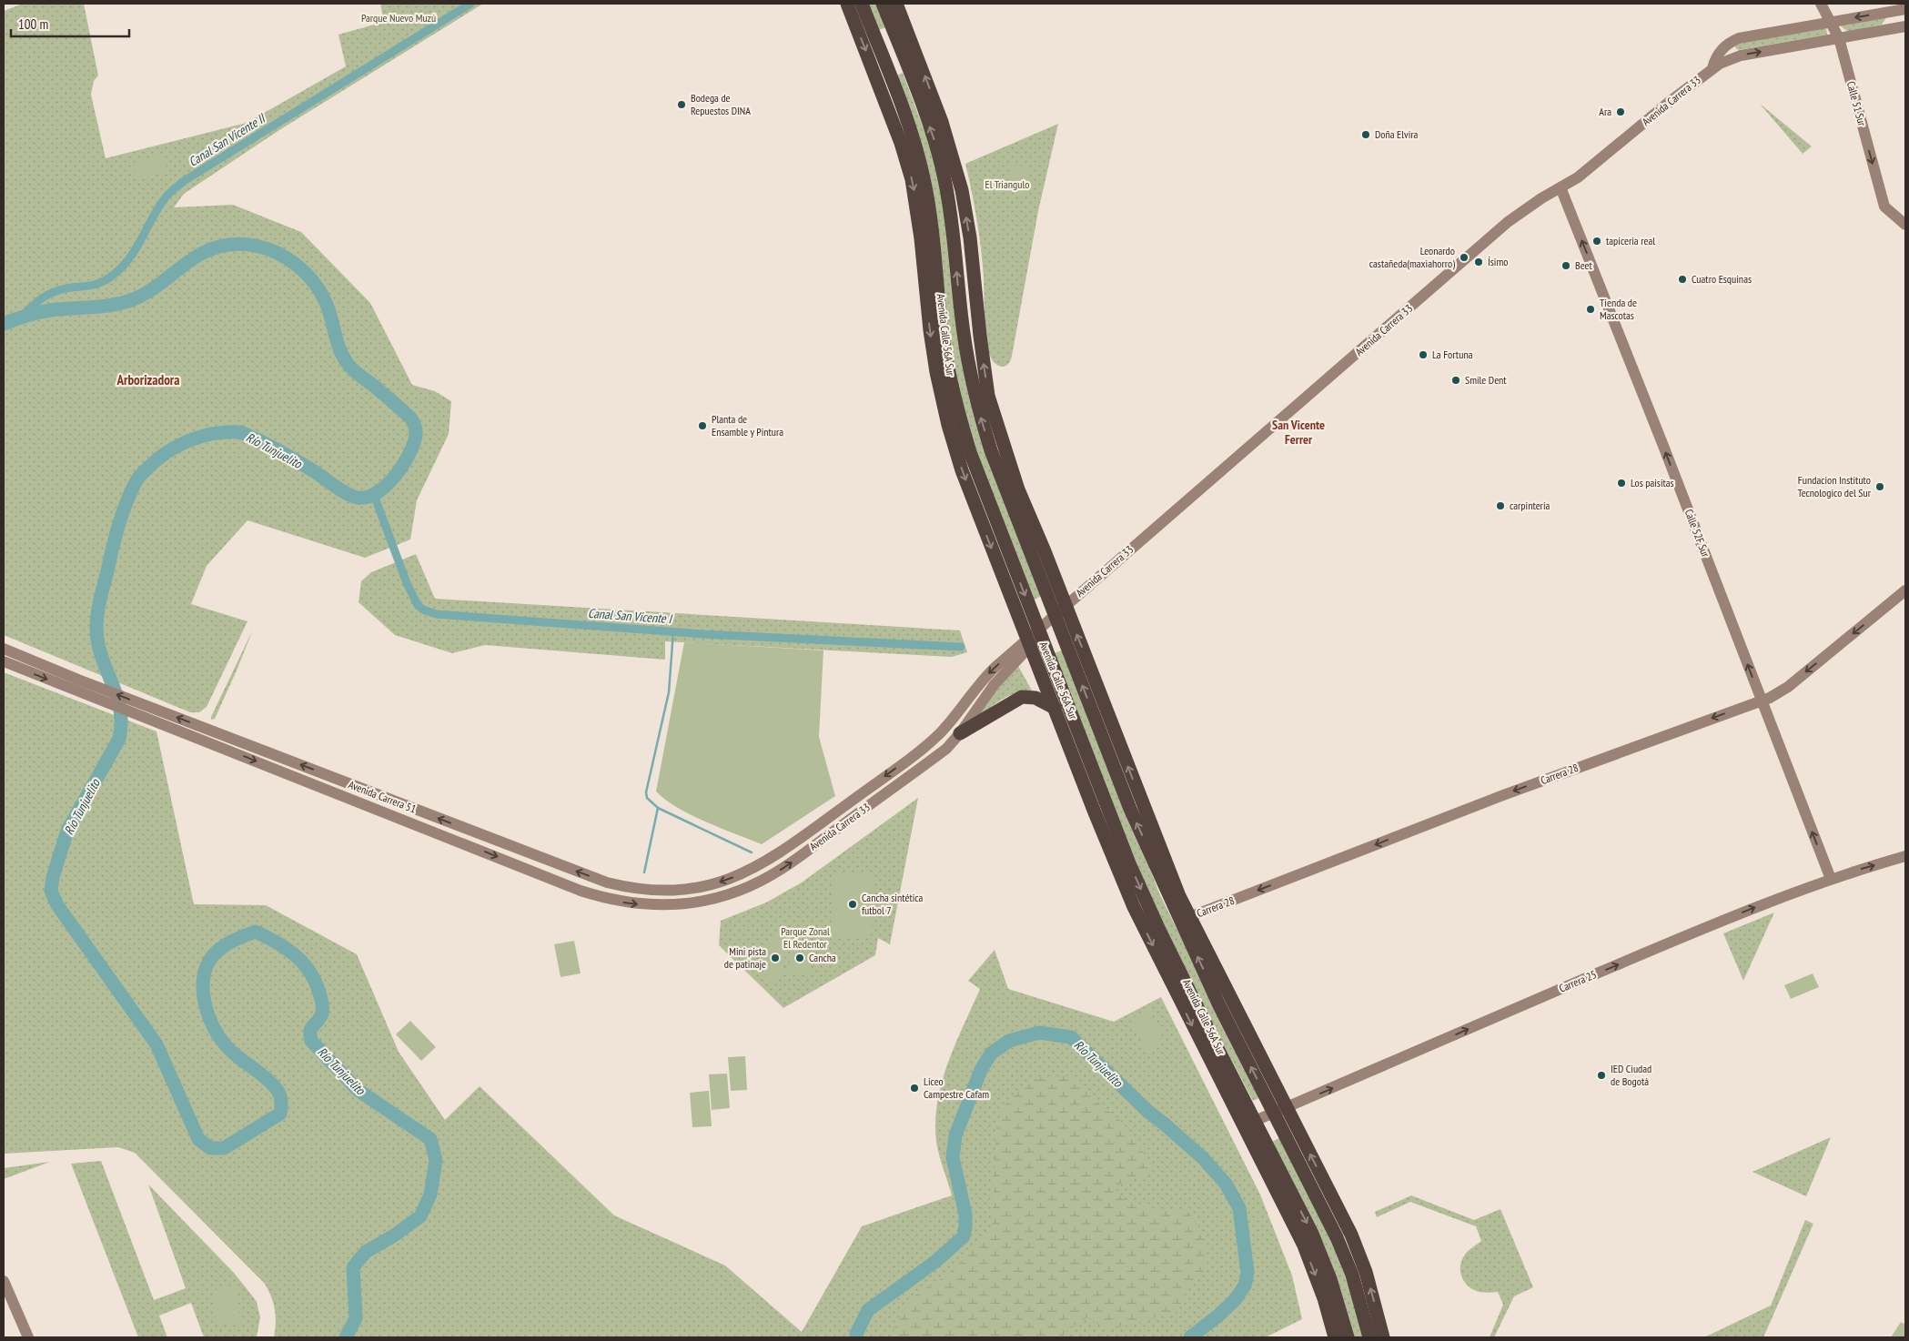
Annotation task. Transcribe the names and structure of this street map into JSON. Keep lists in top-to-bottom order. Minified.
{"streets":{"highway":["Avenida Calle 56A Sur"],"main road":["Avenida Carrera 33","Calle 51 Sur","Calle 52F Sur","Carrera 28","Avenida Carrera 51","Carrera 25"]},"crossings":[["Avenida Carrera 33","Calle 51 Sur"],["Avenida Carrera 33","Avenida Calle 56A Sur"],["Avenida Carrera 33","Calle 52F Sur"],["Avenida Carrera 33","Avenida Carrera 51"],["Avenida Calle 56A Sur","Carrera 28"],["Avenida Calle 56A Sur","Carrera 25"],["Calle 52F Sur","Carrera 28"],["Calle 52F Sur","Carrera 25"]],"one_way":["Calle 51 Sur","Calle 52F Sur","Carrera 28","Carrera 25"],"districts":["Arborizadora","San Vicente Ferrer"],"water":["Canal San Vicente II","Río Tunjuelito","Canal San Vicente I"],"parks":["Parque Nuevo Muzú","El Triangulo","Parque Zonal El Redentor"],"places":["Bodega de Repuestos DINA","Ara","Doña Elvira","tapiceria real","Leonardo castañeda(maxiahorro)","Ísimo","Beet","Cuatro Esquinas","Tienda de Mascotas","La Fortuna","Smile Dent","Planta de Ensamble y Pintura","Los paisitas","Fundacion Instituto Tecnologico del Sur","carpinteria","Cancha sintética futbol 7","Mini pista de patinaje","Cancha","IED Ciudad de Bogotá","Liceo Campestre Cafam"],"scale_bar":"100 m"}
